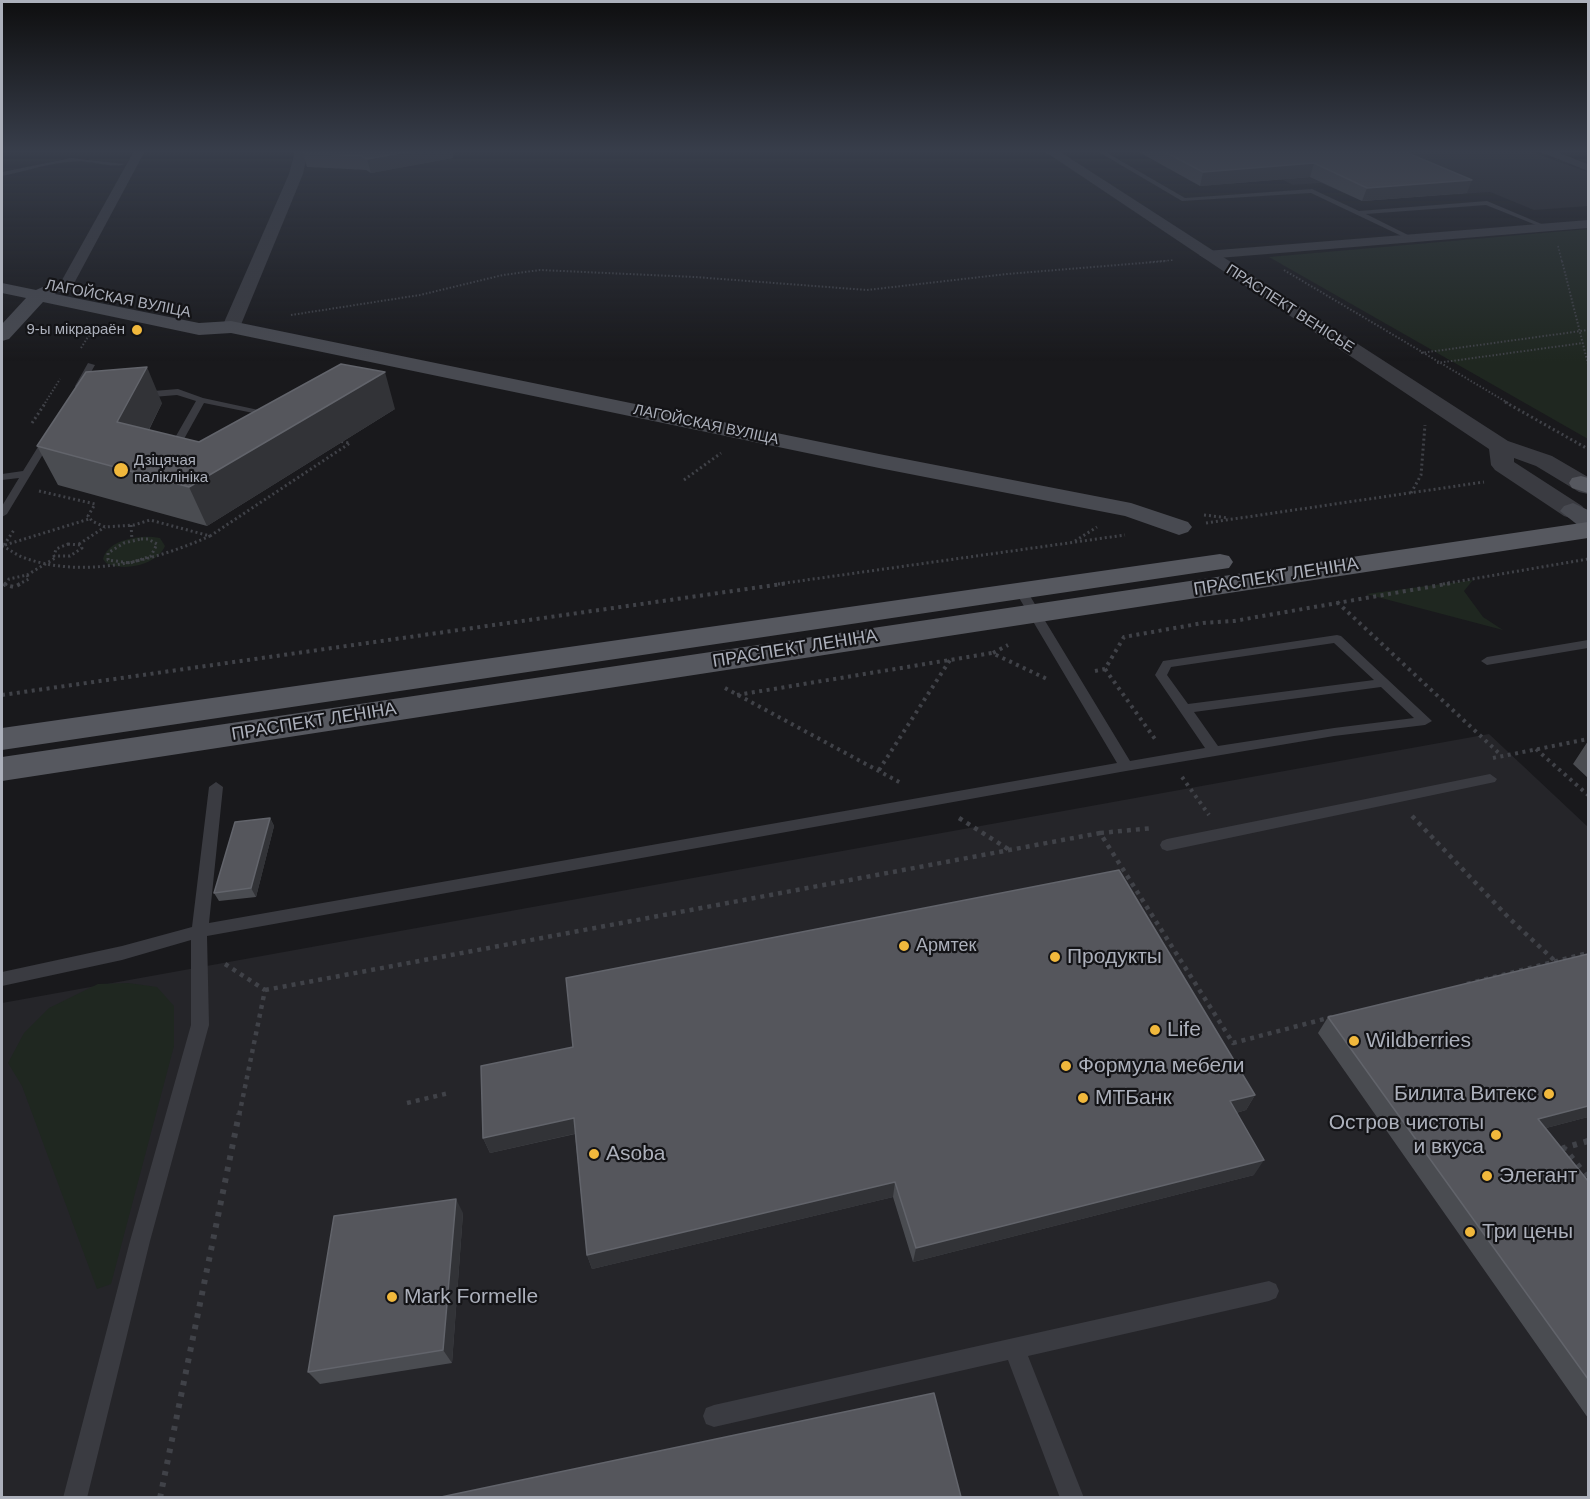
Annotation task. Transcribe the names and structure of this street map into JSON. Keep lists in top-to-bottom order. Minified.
{"streets":{"main road":["ЛАГОЙСКАЯ ВУЛІЦА","ПРАСПЕКТ ЛЕНІНА"],"street":["ПРАСПЕКТ ВЕНІСЬЕ"]},"places":["9-ы мікрараён","Дзіцячая паліклініка","Армтек","Продукты","Life","Wildberries","Формула мебели","Билита Витекс","МТБанк","Остров чистоты и вкуса","Asoba","Элегант","Три цены","Mark Formelle"]}
